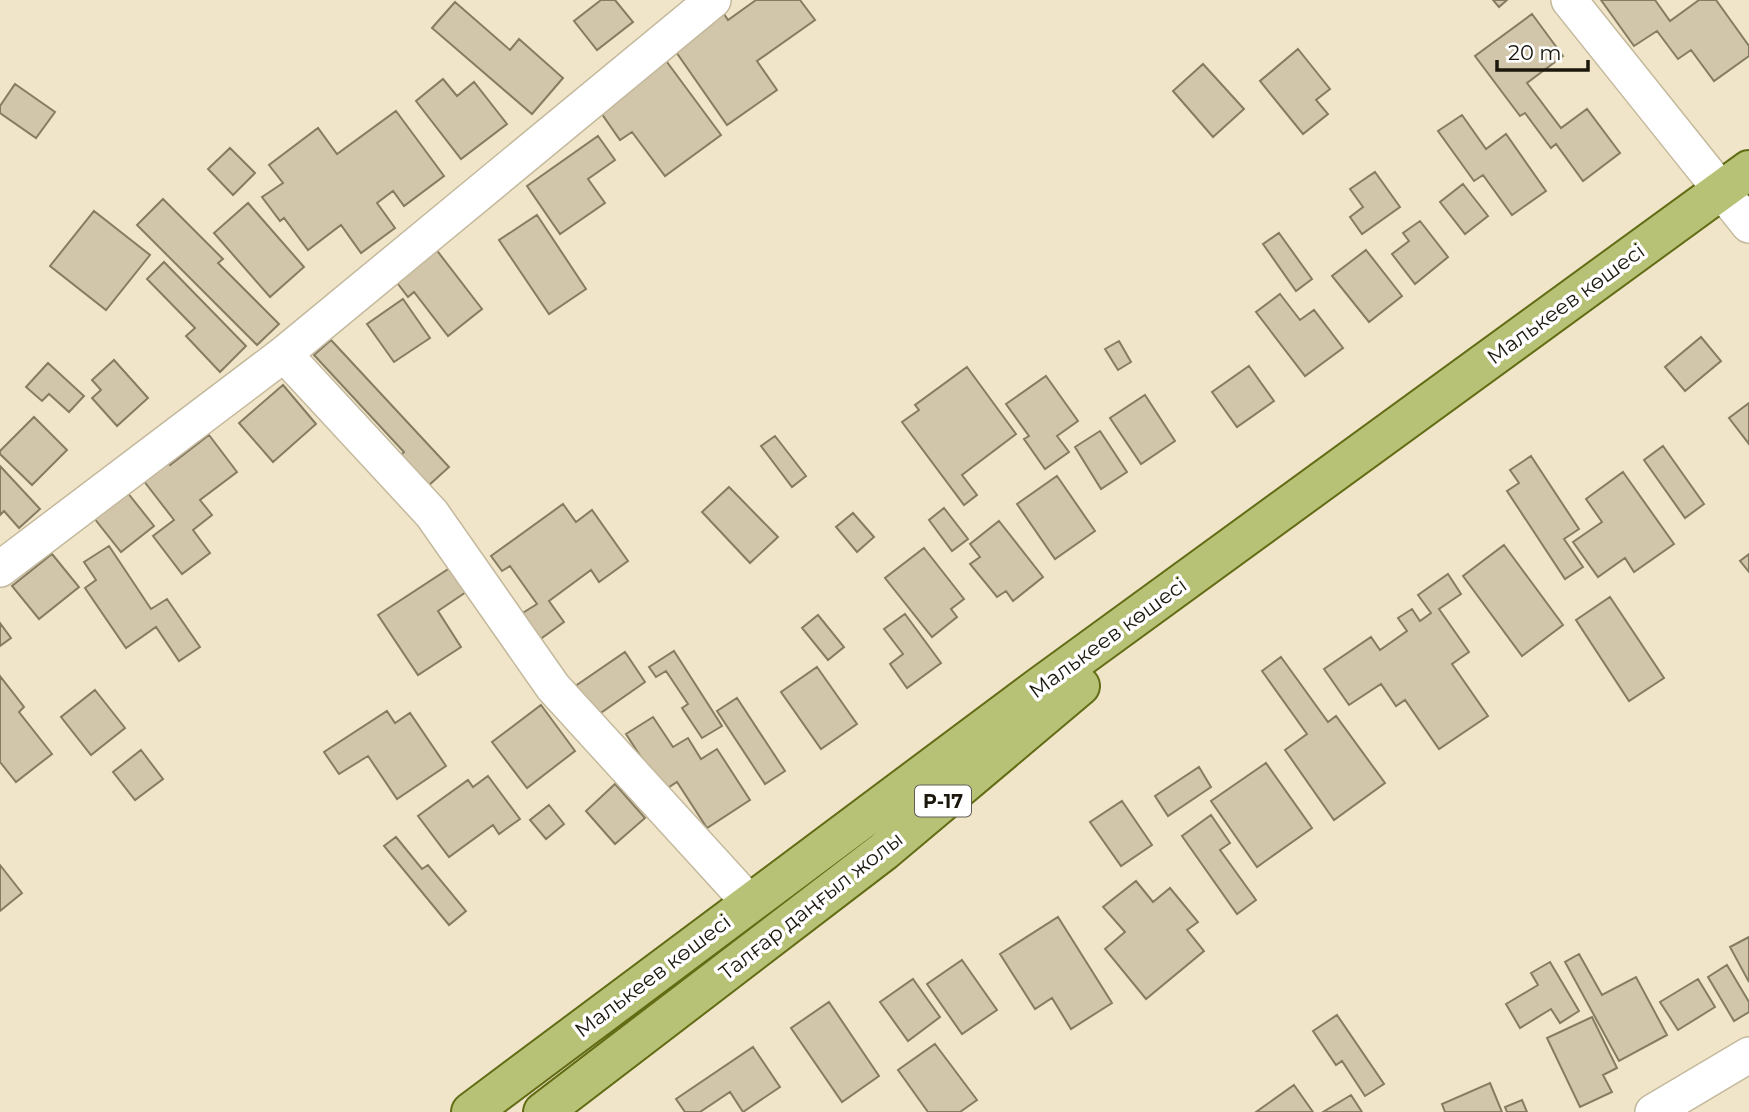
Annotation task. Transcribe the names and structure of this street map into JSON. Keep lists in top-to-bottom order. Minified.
{"streets":{"main road":["Малькеев көшесі","P-17","Талғар даңғыл жолы"]},"crossings":[["Малькеев көшесі","Талғар даңғыл жолы"]],"scale_bar":"20 m"}
